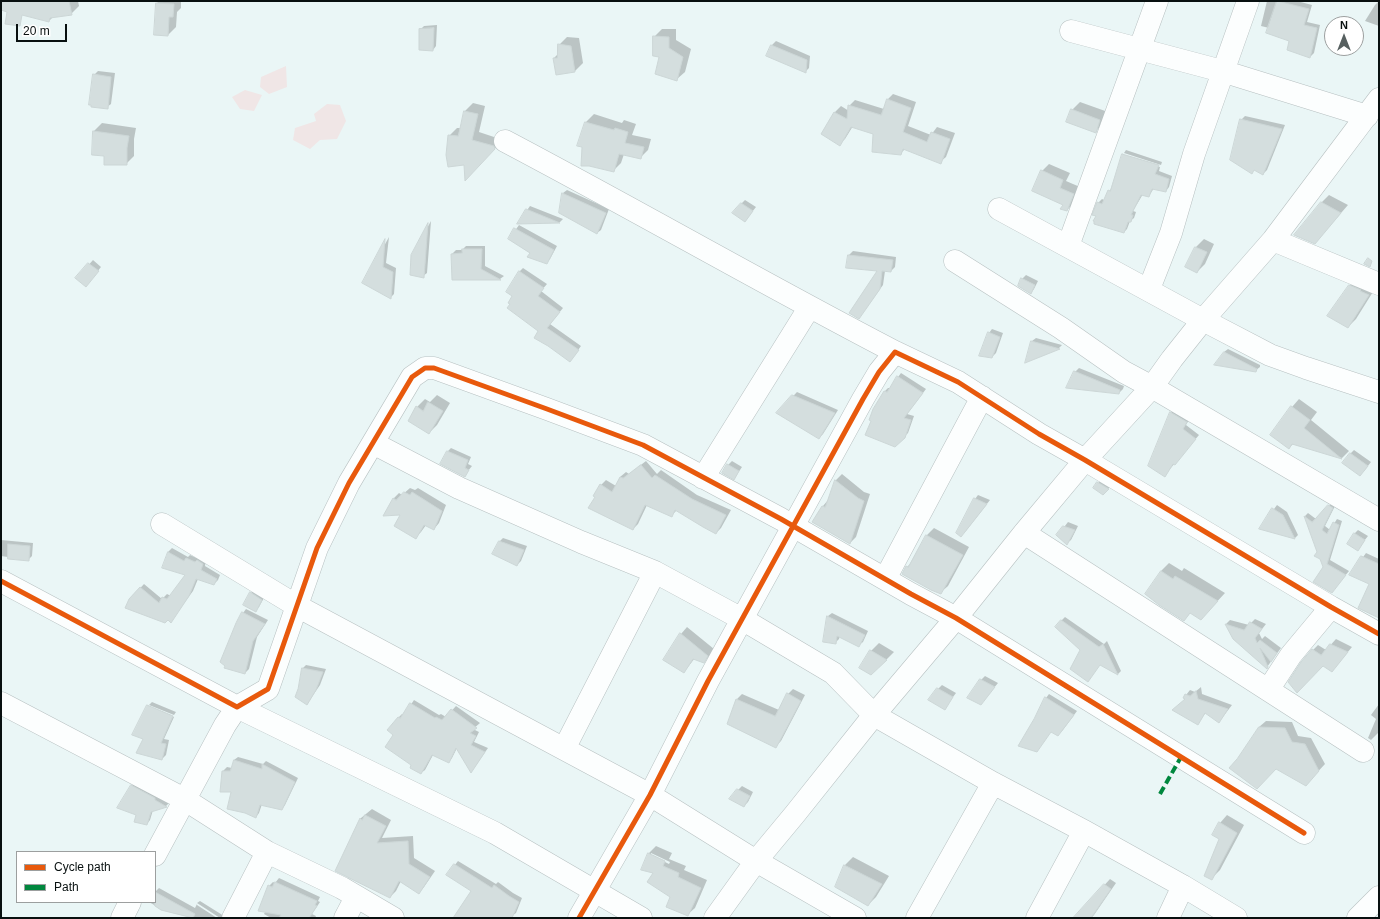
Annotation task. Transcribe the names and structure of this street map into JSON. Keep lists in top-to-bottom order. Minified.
{"legend":["Cycle path","Path"],"scale_bar":"20 m","north":"top"}
